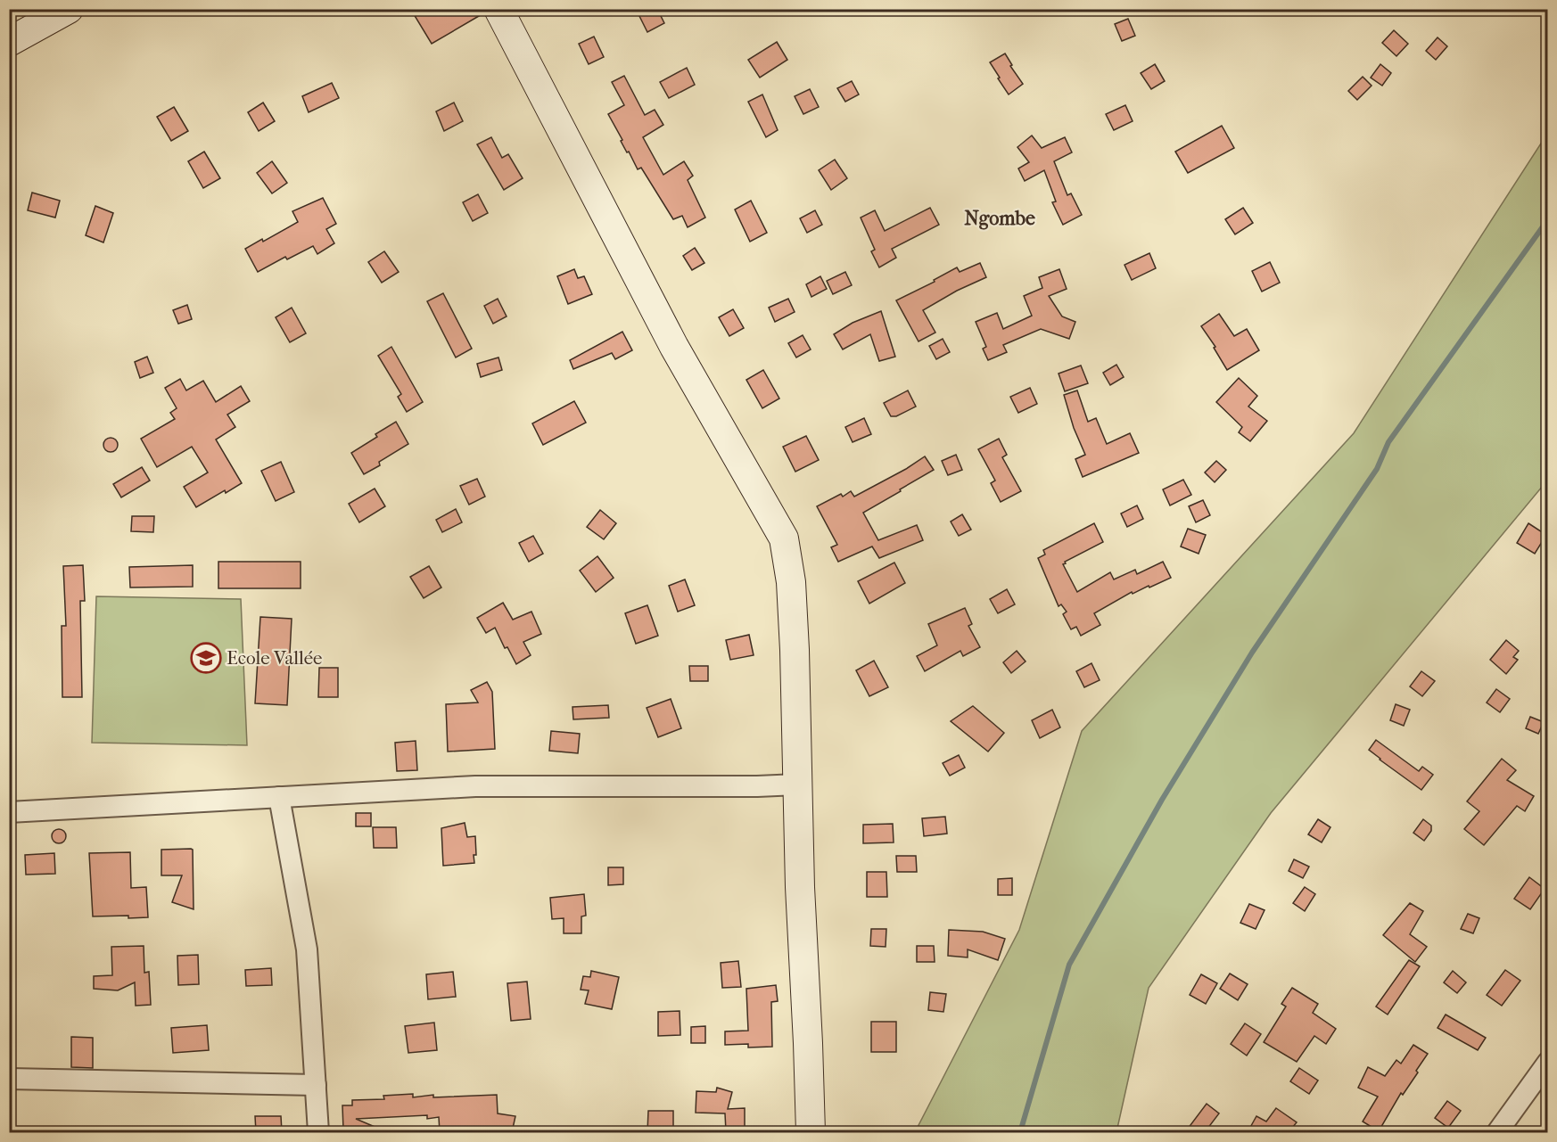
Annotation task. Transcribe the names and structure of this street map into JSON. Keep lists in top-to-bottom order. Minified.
{"districts":["Ngombe"],"places":{"school or university":["Ecole Vallée"]}}
